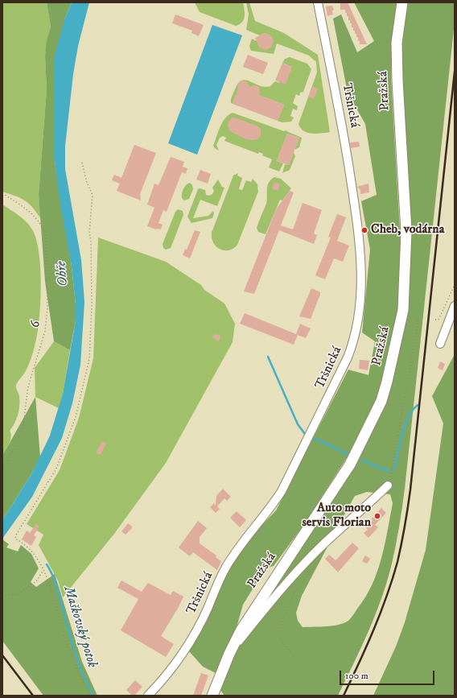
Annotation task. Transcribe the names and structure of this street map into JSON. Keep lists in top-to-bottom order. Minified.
{"streets":{"main road":["Pražská"],"street":["Tršnická"],"path":["6"]},"water":["Ohře","Maškovský potok"],"places":["Cheb, vodárna","Auto moto servis Florian"],"scale_bar":"100 m"}
